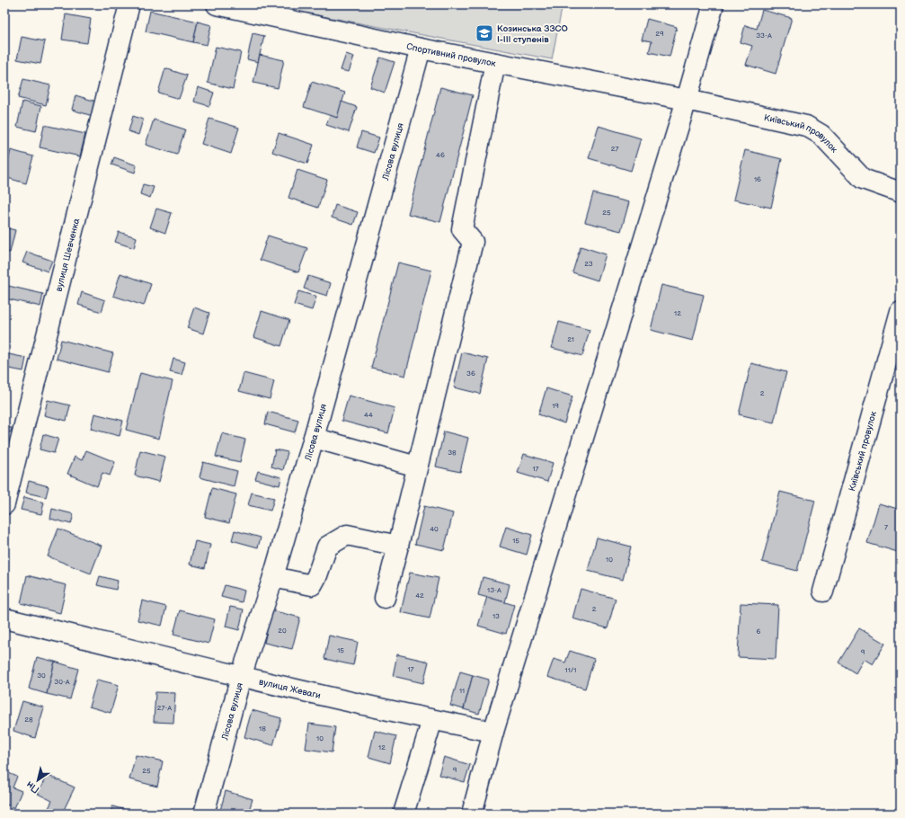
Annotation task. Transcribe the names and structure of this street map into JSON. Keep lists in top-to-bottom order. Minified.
{"streets":{"street":["Спортивний провулок","Київський провулок","Лісова вулиця","вулиця Шевченка","вулиця Жеваги"]},"crossings":[["Спортивний провулок","Київський провулок"],["Спортивний провулок","Лісова вулиця"],["Лісова вулиця","вулиця Жеваги"]],"places":{"school or university":["Козинська ЗЗСО І-ІІІ ступенів"]},"house_numbers":["29","33-А","27","46","16","25","23","12","21","36","2","19","44","38","17","7","40","15","10","13-А","42","2","13","20","6","15","9","17","11/1","30","30-А","11","27-А","28","18","10","12","9","25"],"north":"bottom left"}
